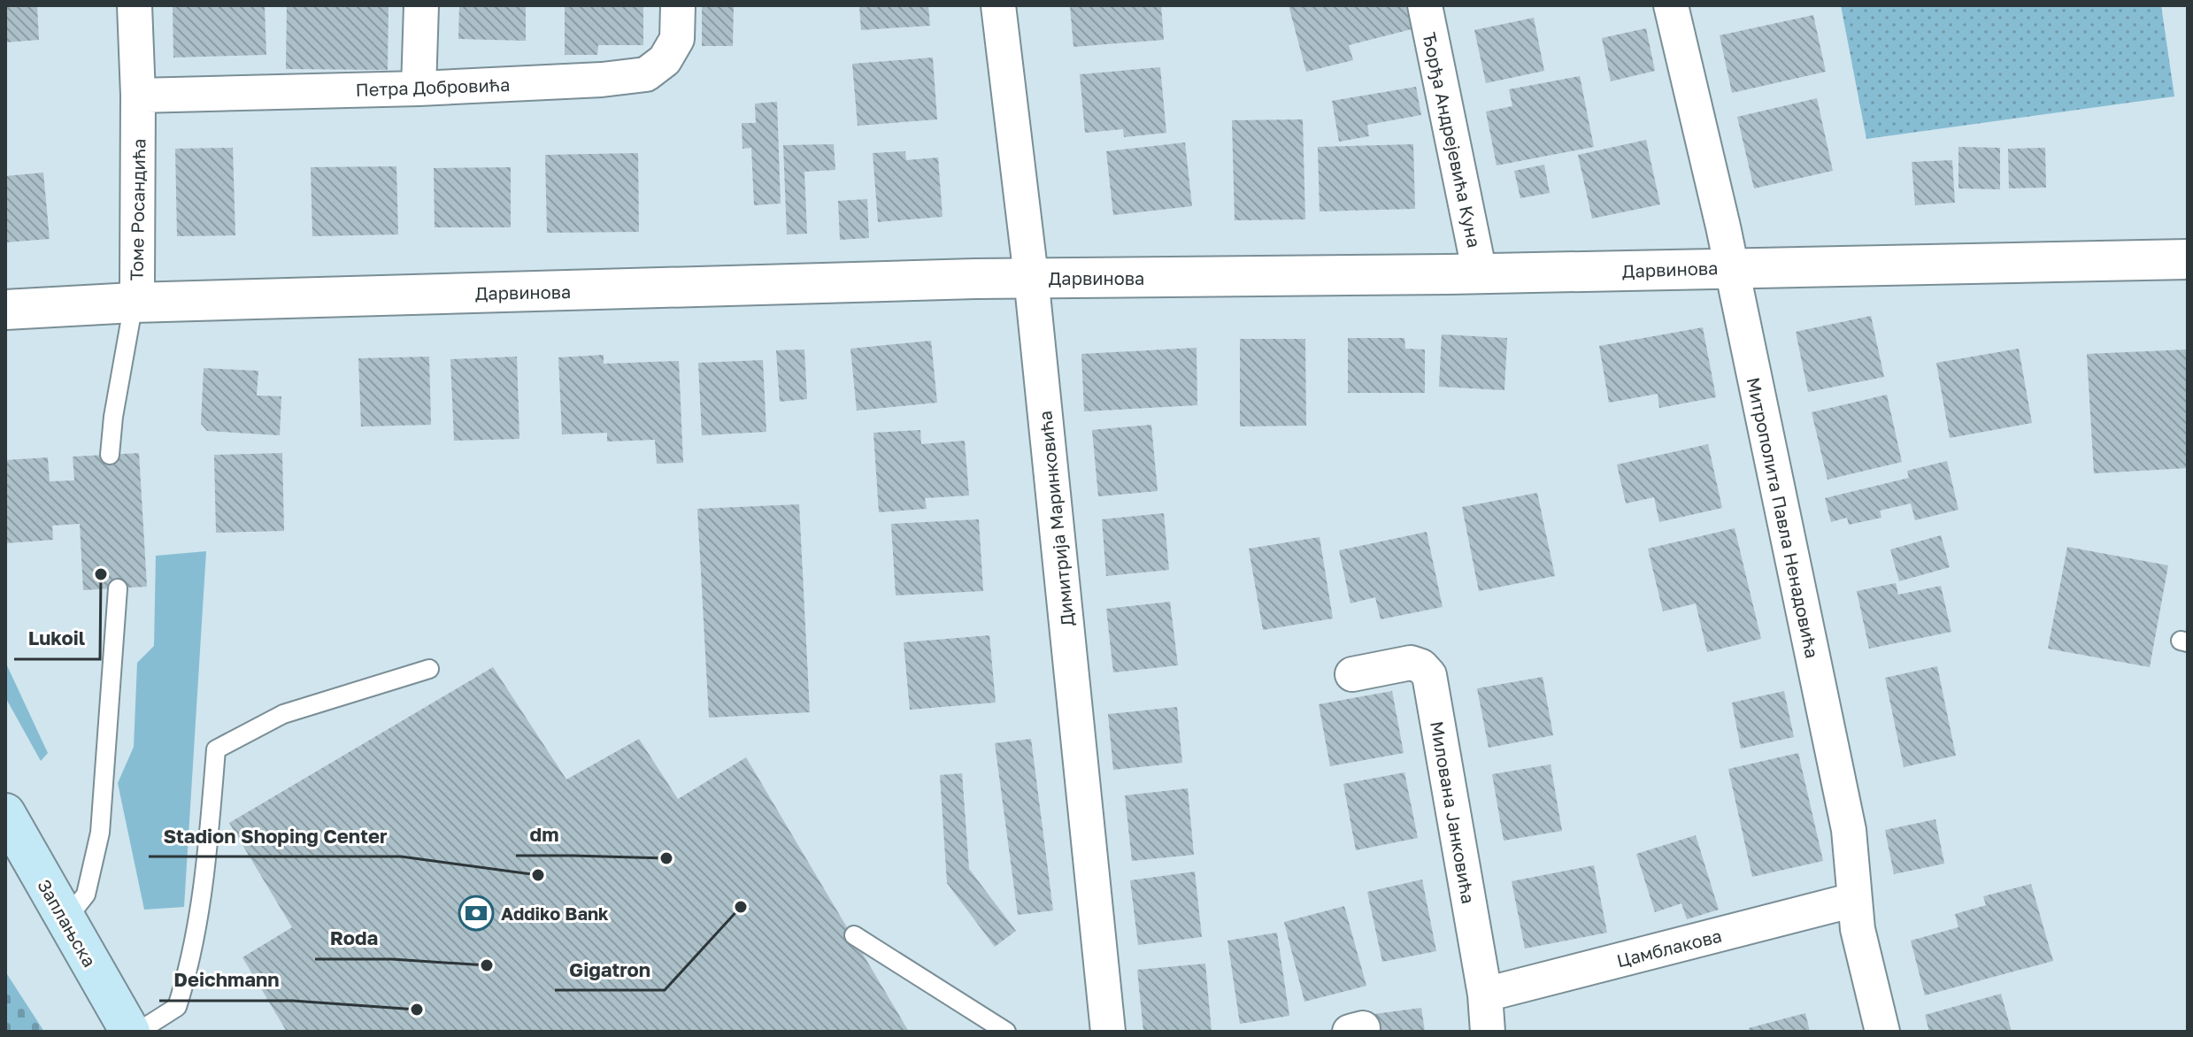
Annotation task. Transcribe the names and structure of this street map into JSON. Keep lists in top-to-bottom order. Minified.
{"streets":{"main road":["Заплањска"],"street":["Петра Добровића","Ђорђа Андрејевића Куна","Томе Росандића","Дарвинова","Митрополита Павла Ненадовића","Димитрија Маринковића","Милована Јанковића","Цамблакова"]},"crossings":[["Петра Добровића","Томе Росандића"],["Ђорђа Андрејевића Куна","Дарвинова"],["Томе Росандића","Дарвинова"],["Дарвинова","Митрополита Павла Ненадовића"],["Дарвинова","Димитрија Маринковића"],["Митрополита Павла Ненадовића","Цамблакова"],["Милована Јанковића","Цамблакова"]],"places":{"other":["Lukoil","dm","Stadion Shoping Center","Gigatron","Roda","Deichmann"],"bank":["Addiko Bank"]}}
